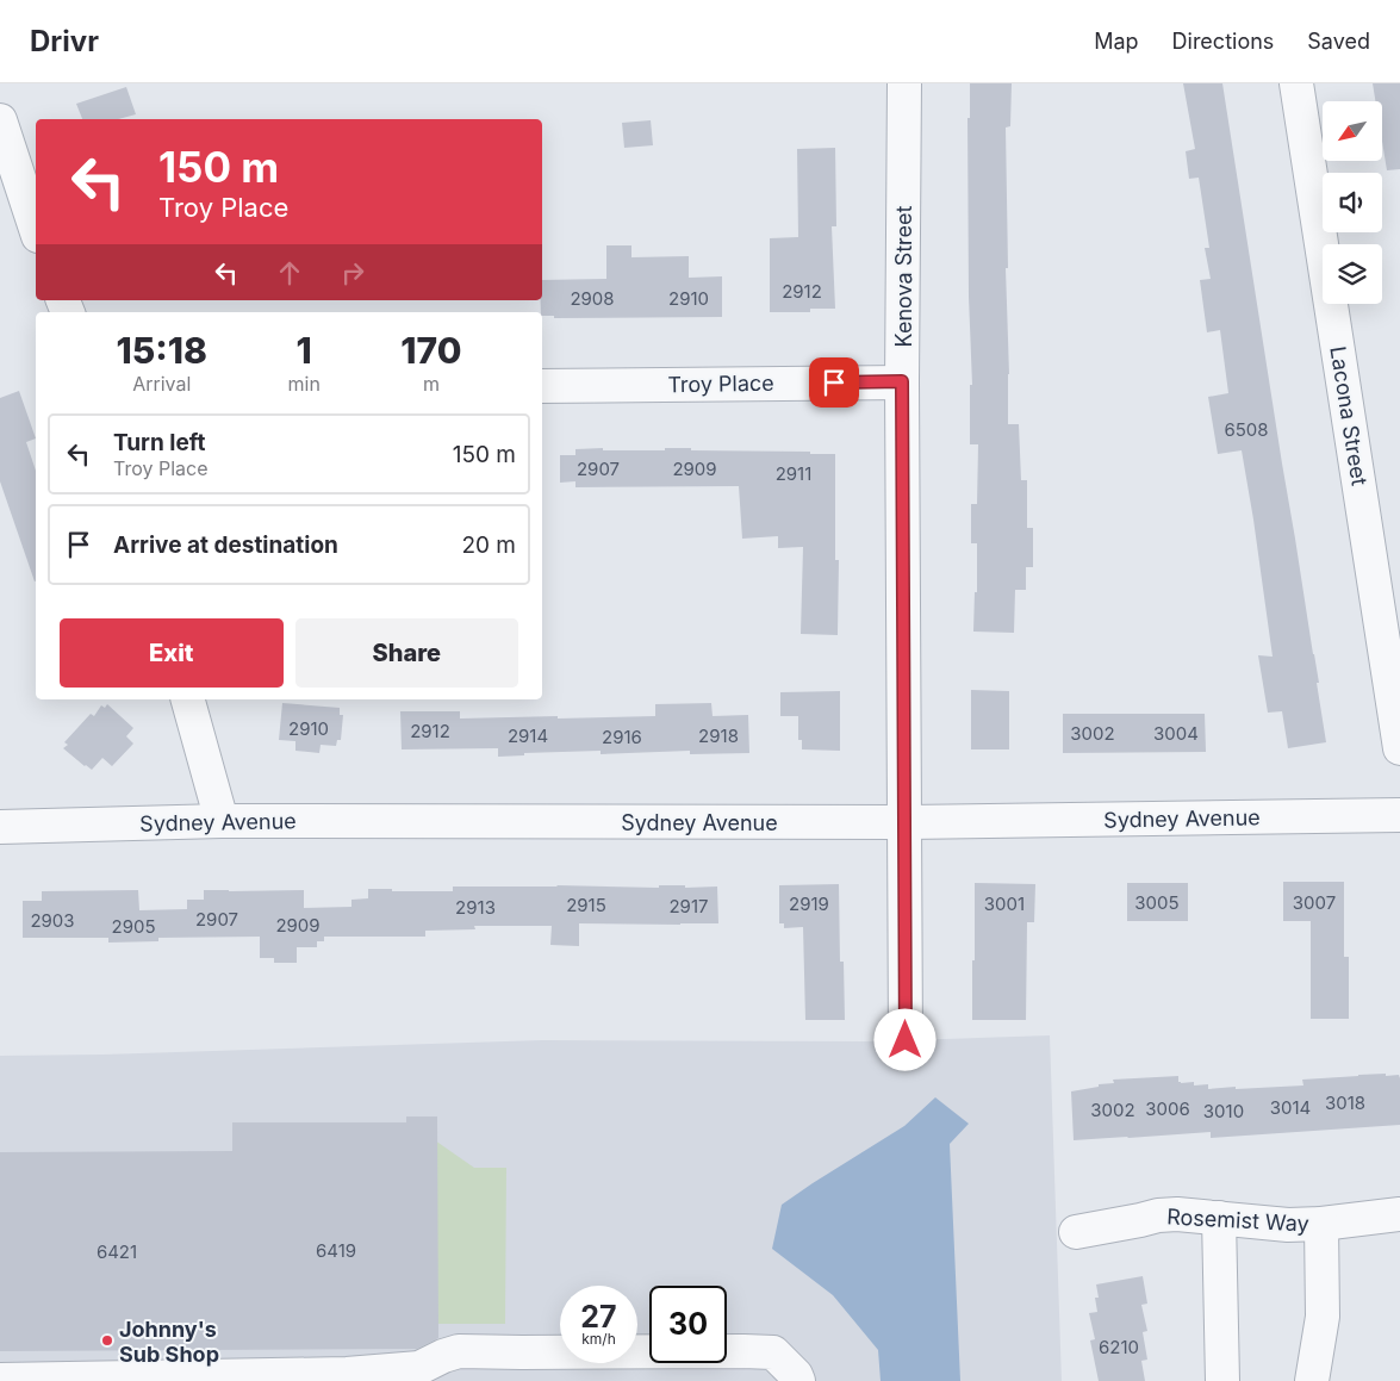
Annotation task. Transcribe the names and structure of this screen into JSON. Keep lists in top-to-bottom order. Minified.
{"streets":{"street":["Kenova Street","Troy Place","Lacona Street","Sydney Avenue","Rosemist Way"]},"crossings":[["Kenova Street","Troy Place"],["Kenova Street","Sydney Avenue"]],"places":["Johnny's Sub Shop"],"house_numbers":["2912","2908","2910","6508","2907","2909","2911","2910","2912","3002","3004","2914","2918","2916","3005","3007","2919","3001","2915","2917","2913","2907","2903","2909","2905","3018","3014","3006","3002","3010","6419","6421","6210"],"north":"bottom left","page":{"header":"Drivr","nav":["Map","Directions","Saved"],"turn":["150 m","Troy Place"],"eta":["15:18","Arrival","1","min","170","m"],"list":[{"name":"Turn left","note":"Troy Place","value":"150 m"},{"name":"Arrive at destination","value":"20 m"}],"buttons":["Exit","Share"],"speed":"27 km/h","limit":"30"}}
